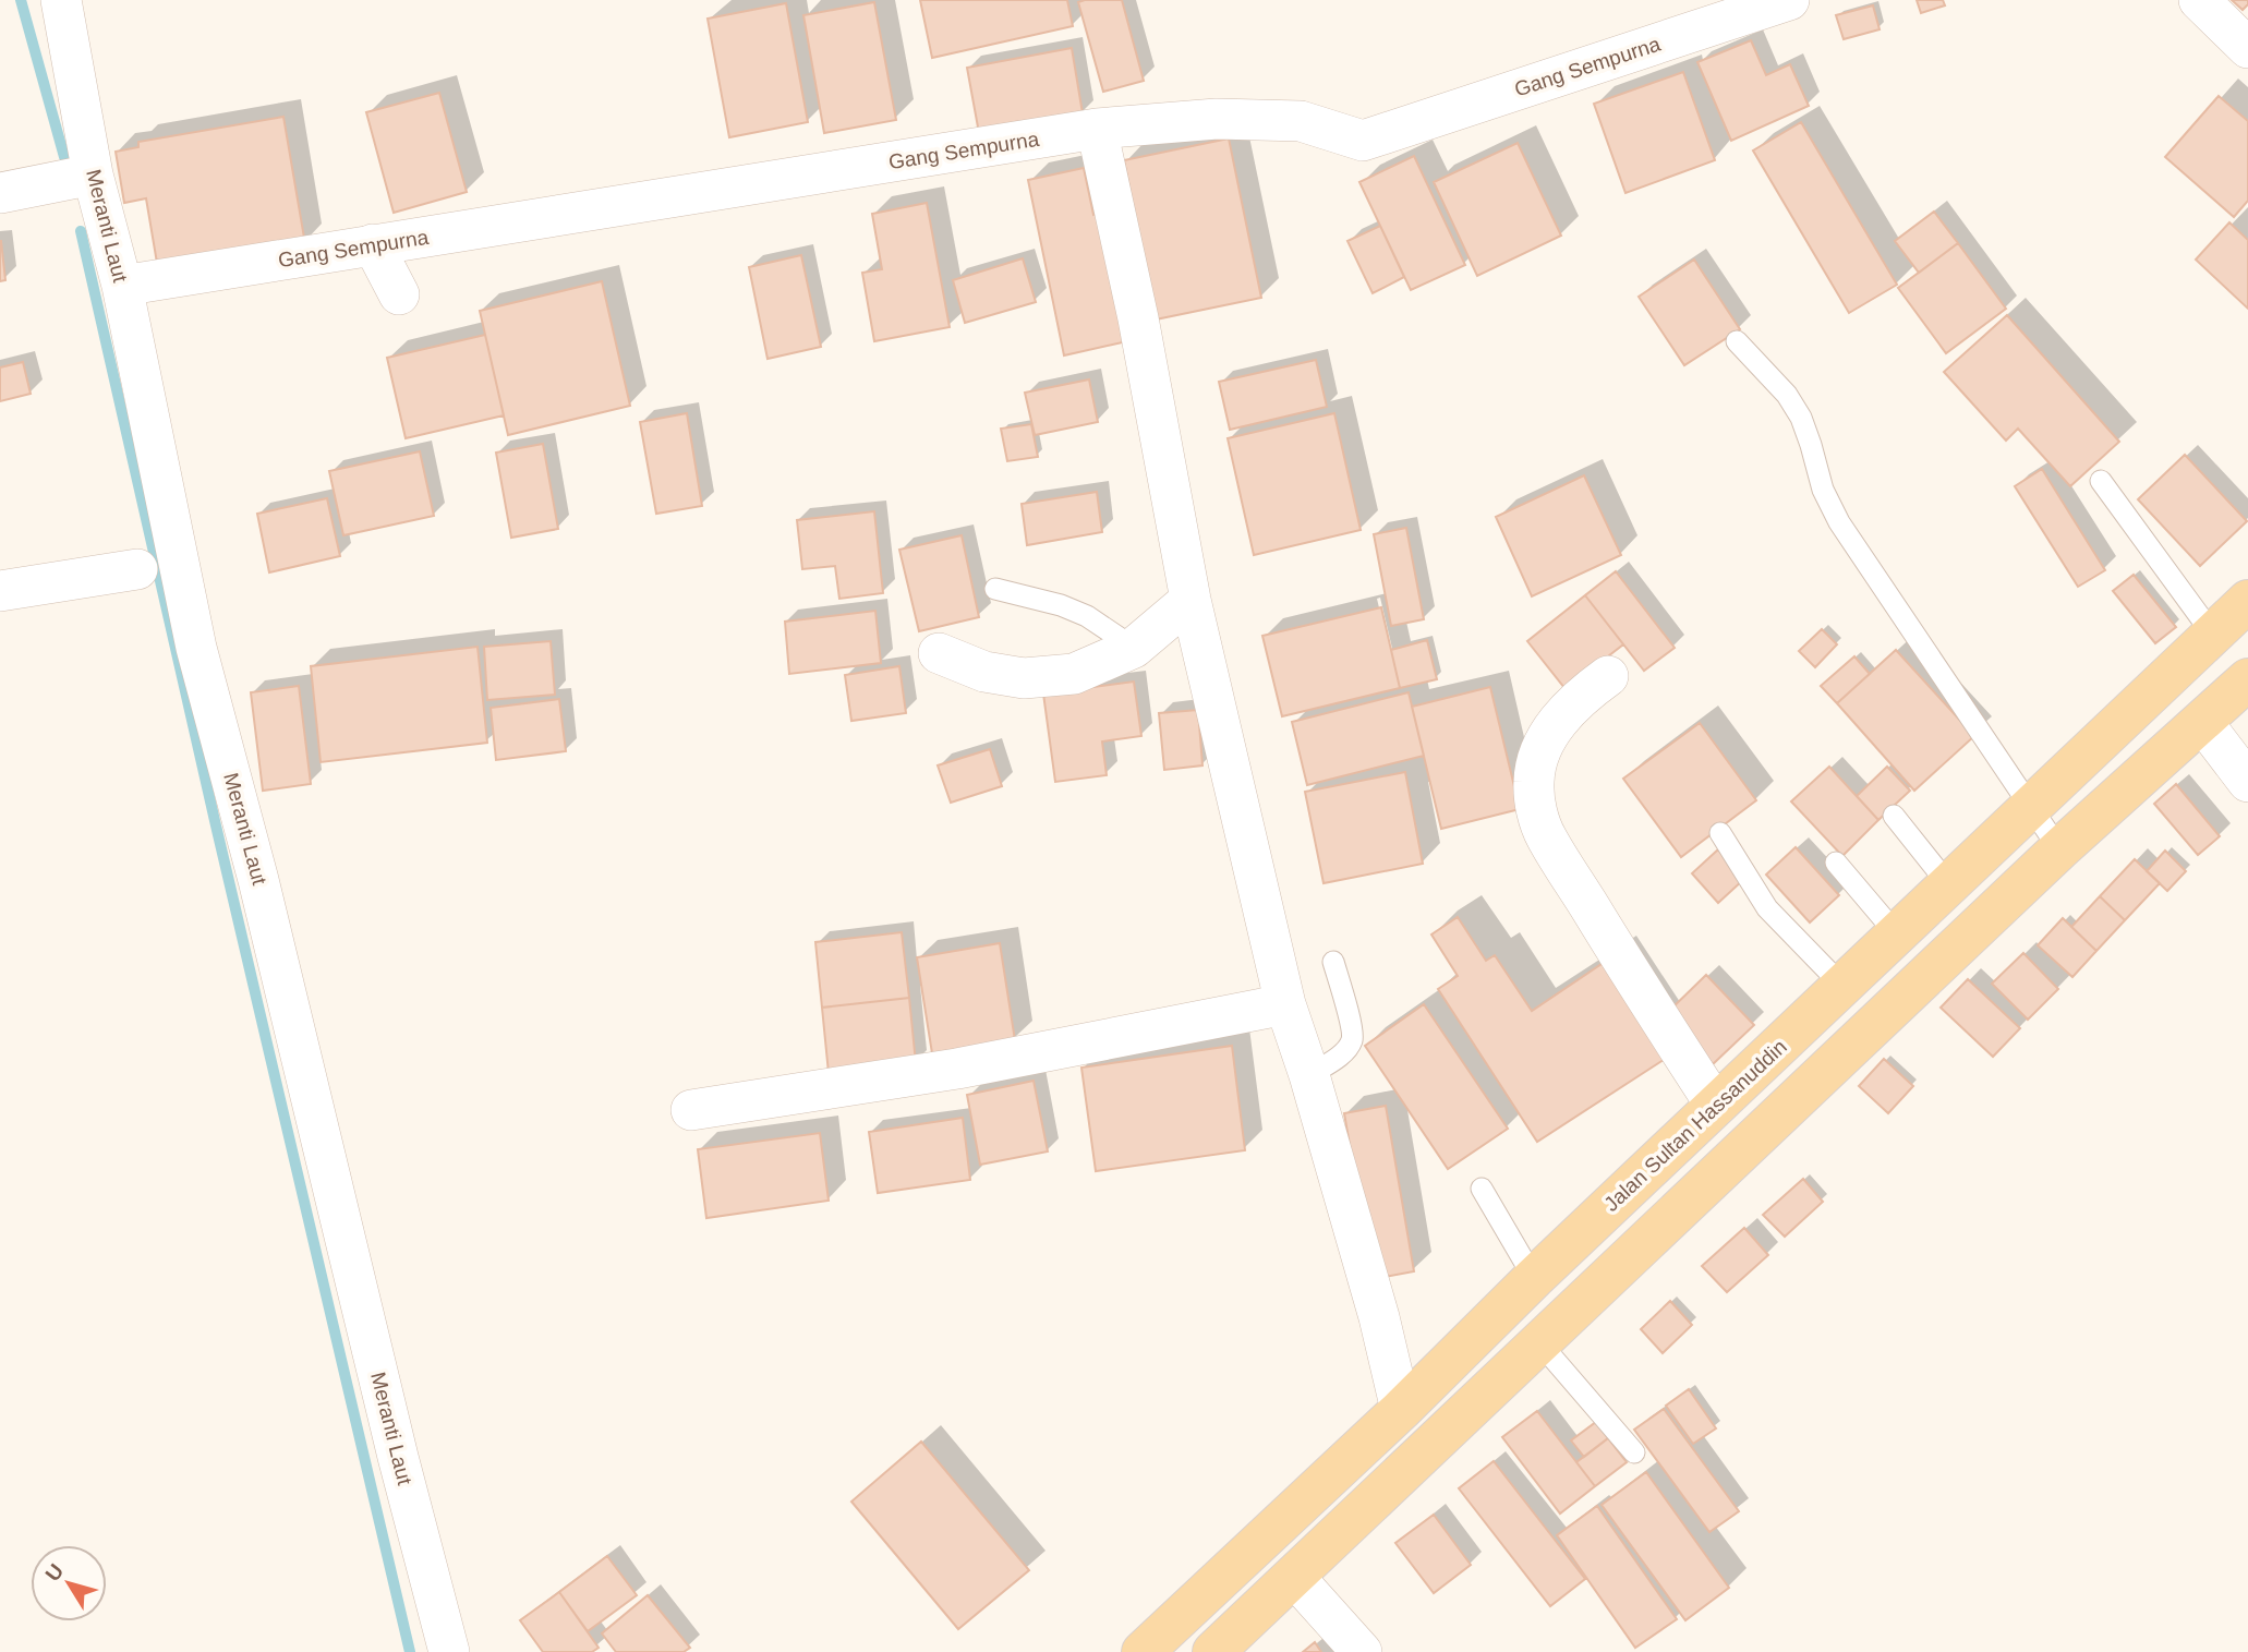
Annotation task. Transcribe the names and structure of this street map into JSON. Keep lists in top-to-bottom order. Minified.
{"streets":{"main road":["Jalan Sultan Hassanuddin"],"street":["Gang Sempurna","Meranti Laut"]},"crossings":[["Gang Sempurna","Meranti Laut"]],"north":"top left"}
